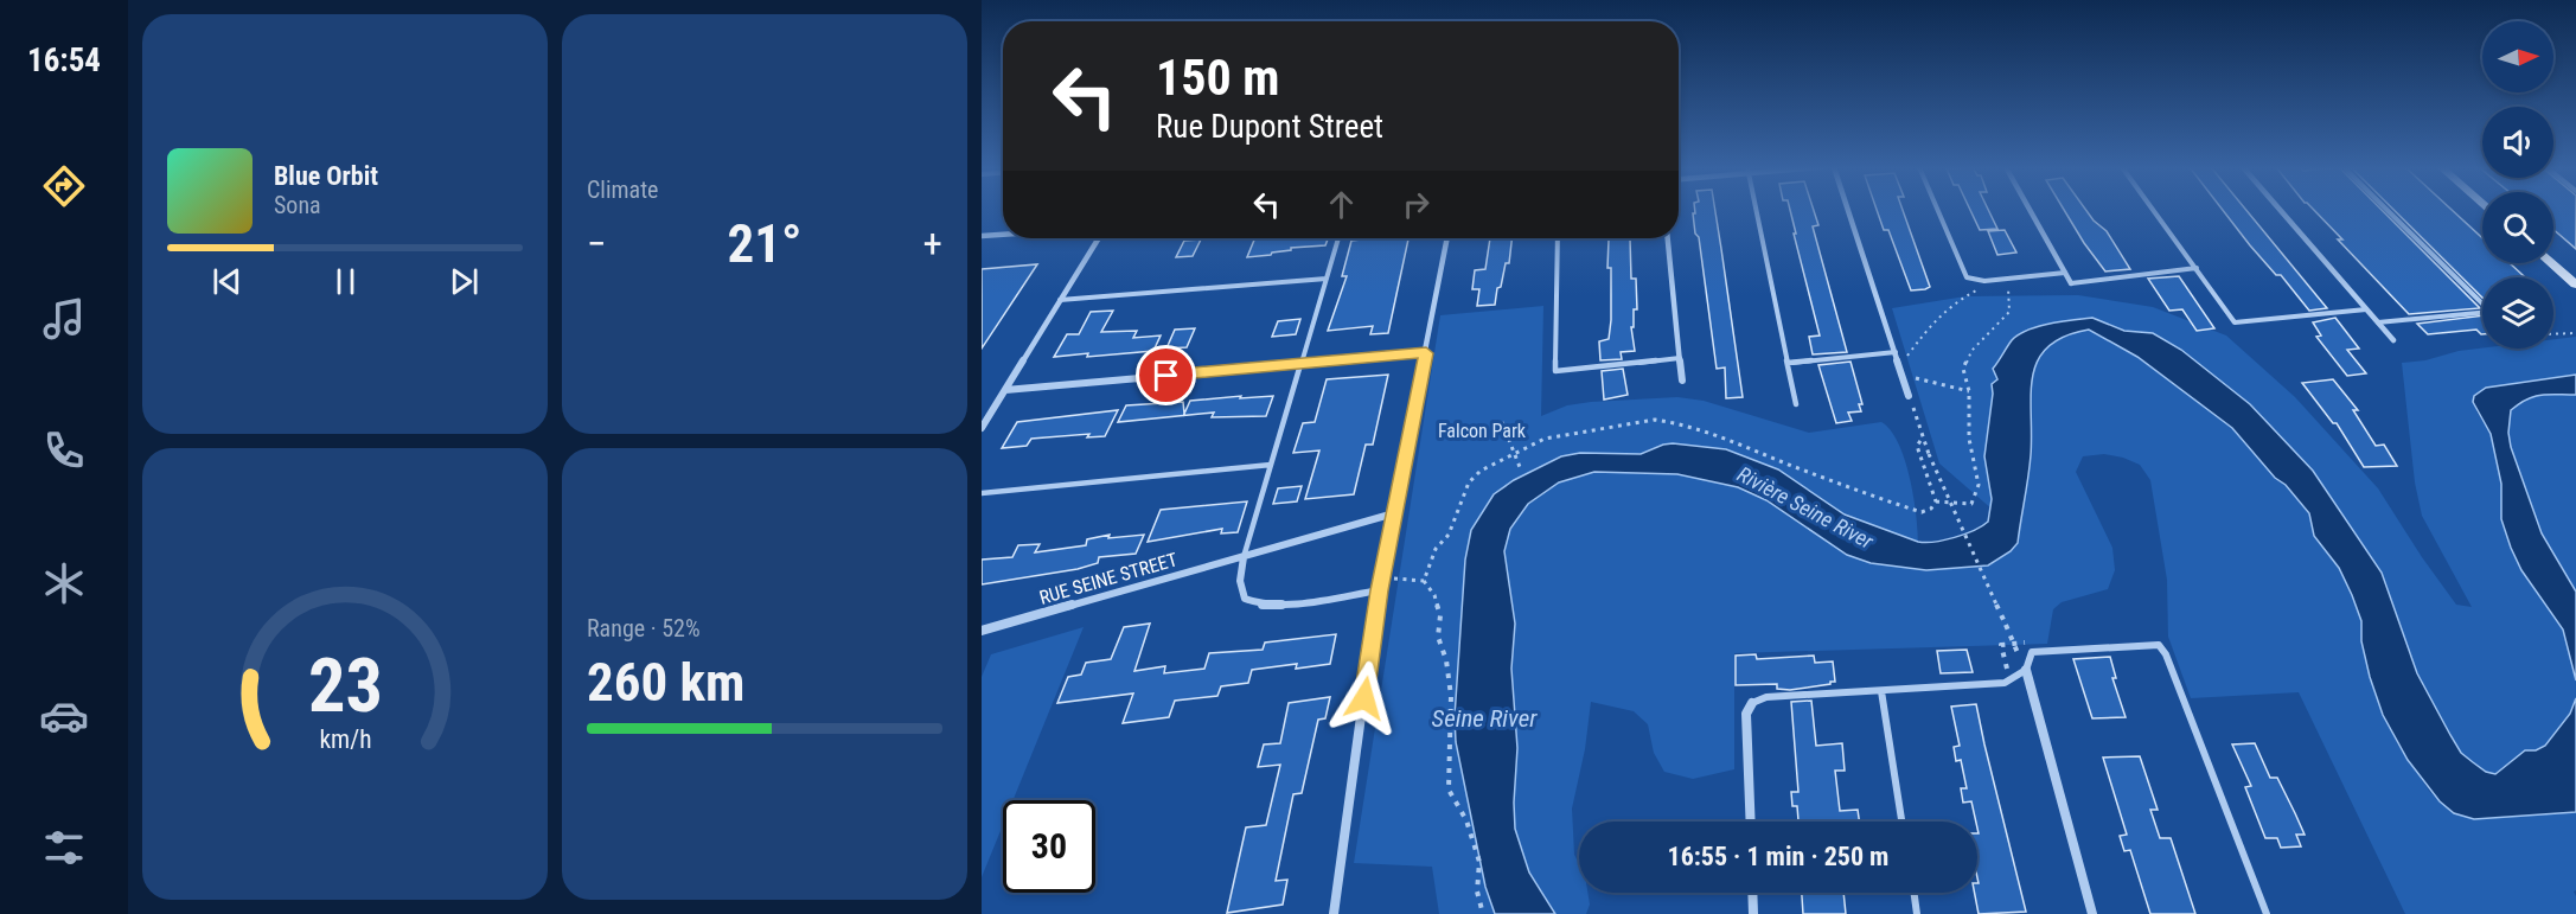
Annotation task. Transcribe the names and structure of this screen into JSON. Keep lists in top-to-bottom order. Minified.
{"streets":{"street":["RUE SEINE STREET"]},"water":["Rivière Seine River","Seine River"],"parks":["Falcon Park"],"north":"right","page":{"tabs":"16:54","tile":["Climate",["Range · 52%","260 km"]],"turn":["150 m","Rue Dupont Street"],"song":["Blue Orbit","Sona"],"heat":["−","21°","+"],"limit":"30","trip":"16:55 · 1 min · 250 m","gauge":["23","km/h"]}}
